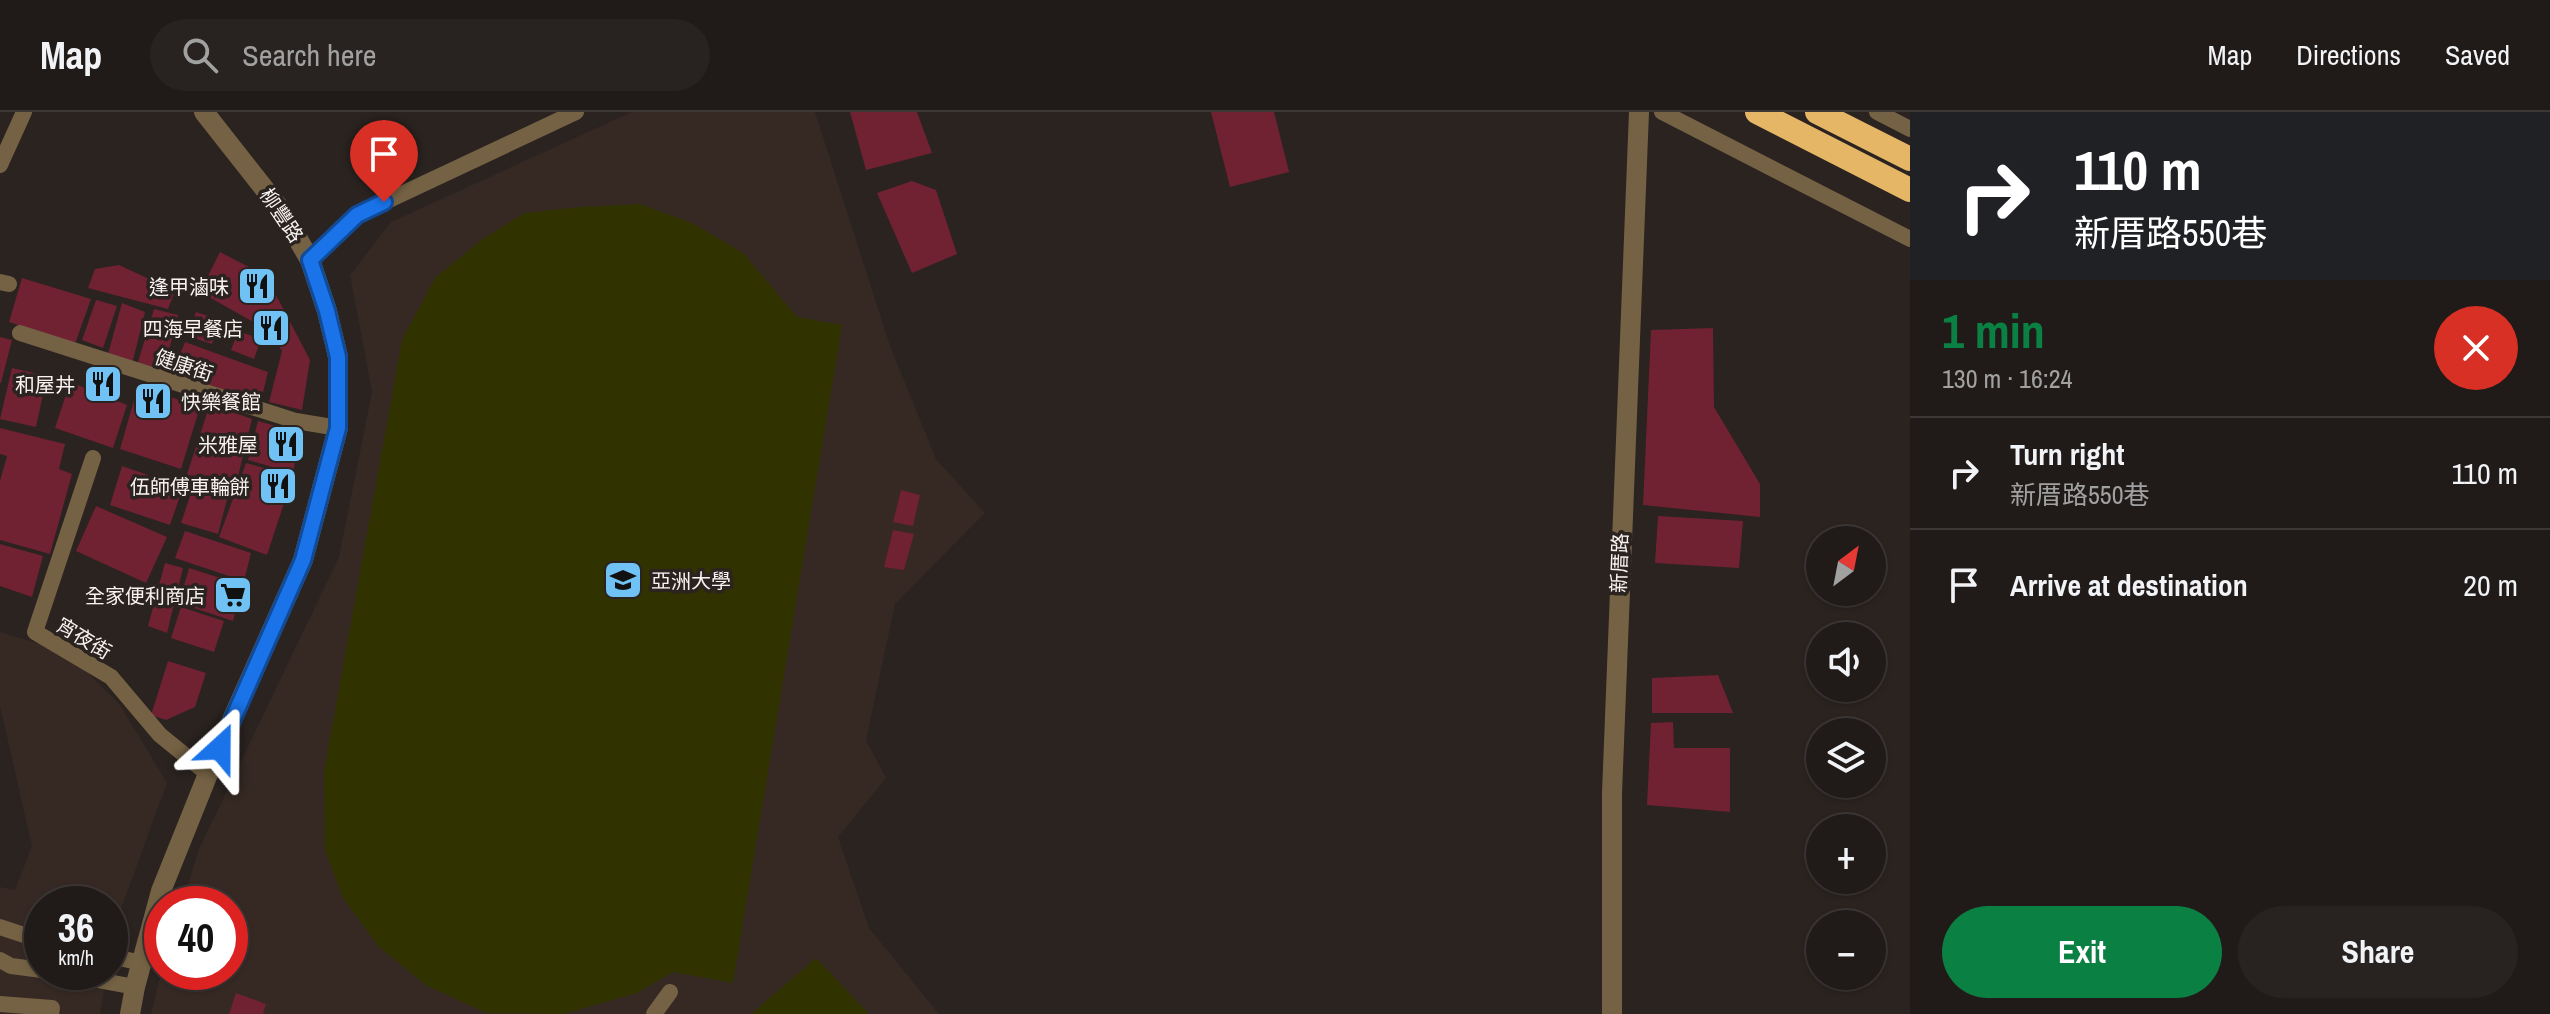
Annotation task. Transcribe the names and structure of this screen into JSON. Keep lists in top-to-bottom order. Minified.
{"streets":{"street":["柳豐路","新厝路"],"lane":["健康街","宵夜街"]},"crossings":[["柳豐路","健康街"],["柳豐路","宵夜街"]],"places":{"restaurant":["逢甲滷味","四海早餐店","和屋丼","快樂餐館","米雅屋","伍師傅車輪餅"],"school or university":["亞洲大學"],"supermarket":["全家便利商店"]},"north":"top right","page":{"header":"Map","search":"Search here","nav":["Map","Directions","Saved"],"turn":["110 m","新厝路550巷"],"heading":["1 min","130 m · 16:24"],"list":[{"name":"Turn right","note":"新厝路550巷","value":"110 m"},{"name":"Arrive at destination","value":"20 m"}],"map_buttons":["+","−"],"speed":"36 km/h","limit":"40","buttons":["Exit","Share"]}}
